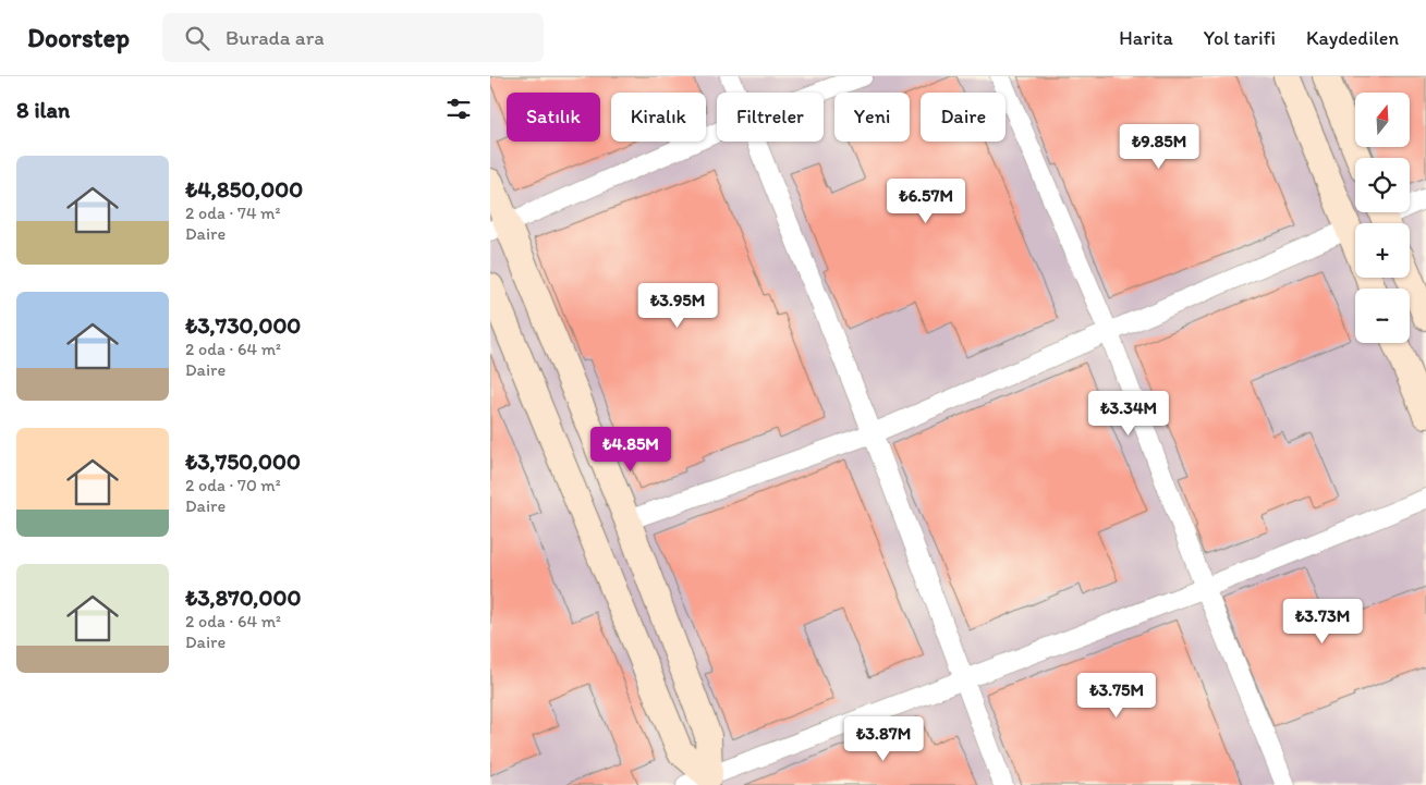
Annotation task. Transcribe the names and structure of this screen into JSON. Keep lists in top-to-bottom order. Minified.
{"north":"top","page":{"header":"Doorstep","search":"Burada ara","nav":["Harita","Yol tarifi","Kaydedilen"],"heading":"8 ilan","map_buttons":["+","−"],"chip":["Satılık","Kiralık","Filtreler","Yeni","Daire"],"price":["₺9.85M","₺6.57M","₺3.95M","₺3.34M","₺4.85M","₺3.73M","₺3.75M","₺3.87M"],"list":[{"name":"₺4,850,000","note":"2 oda · 74 m² · Daire"},{"name":"₺3,730,000","note":"2 oda · 64 m² · Daire"},{"name":"₺3,750,000","note":"2 oda · 70 m² · Daire"},{"name":"₺3,870,000","note":"2 oda · 64 m² · Daire"}]}}
